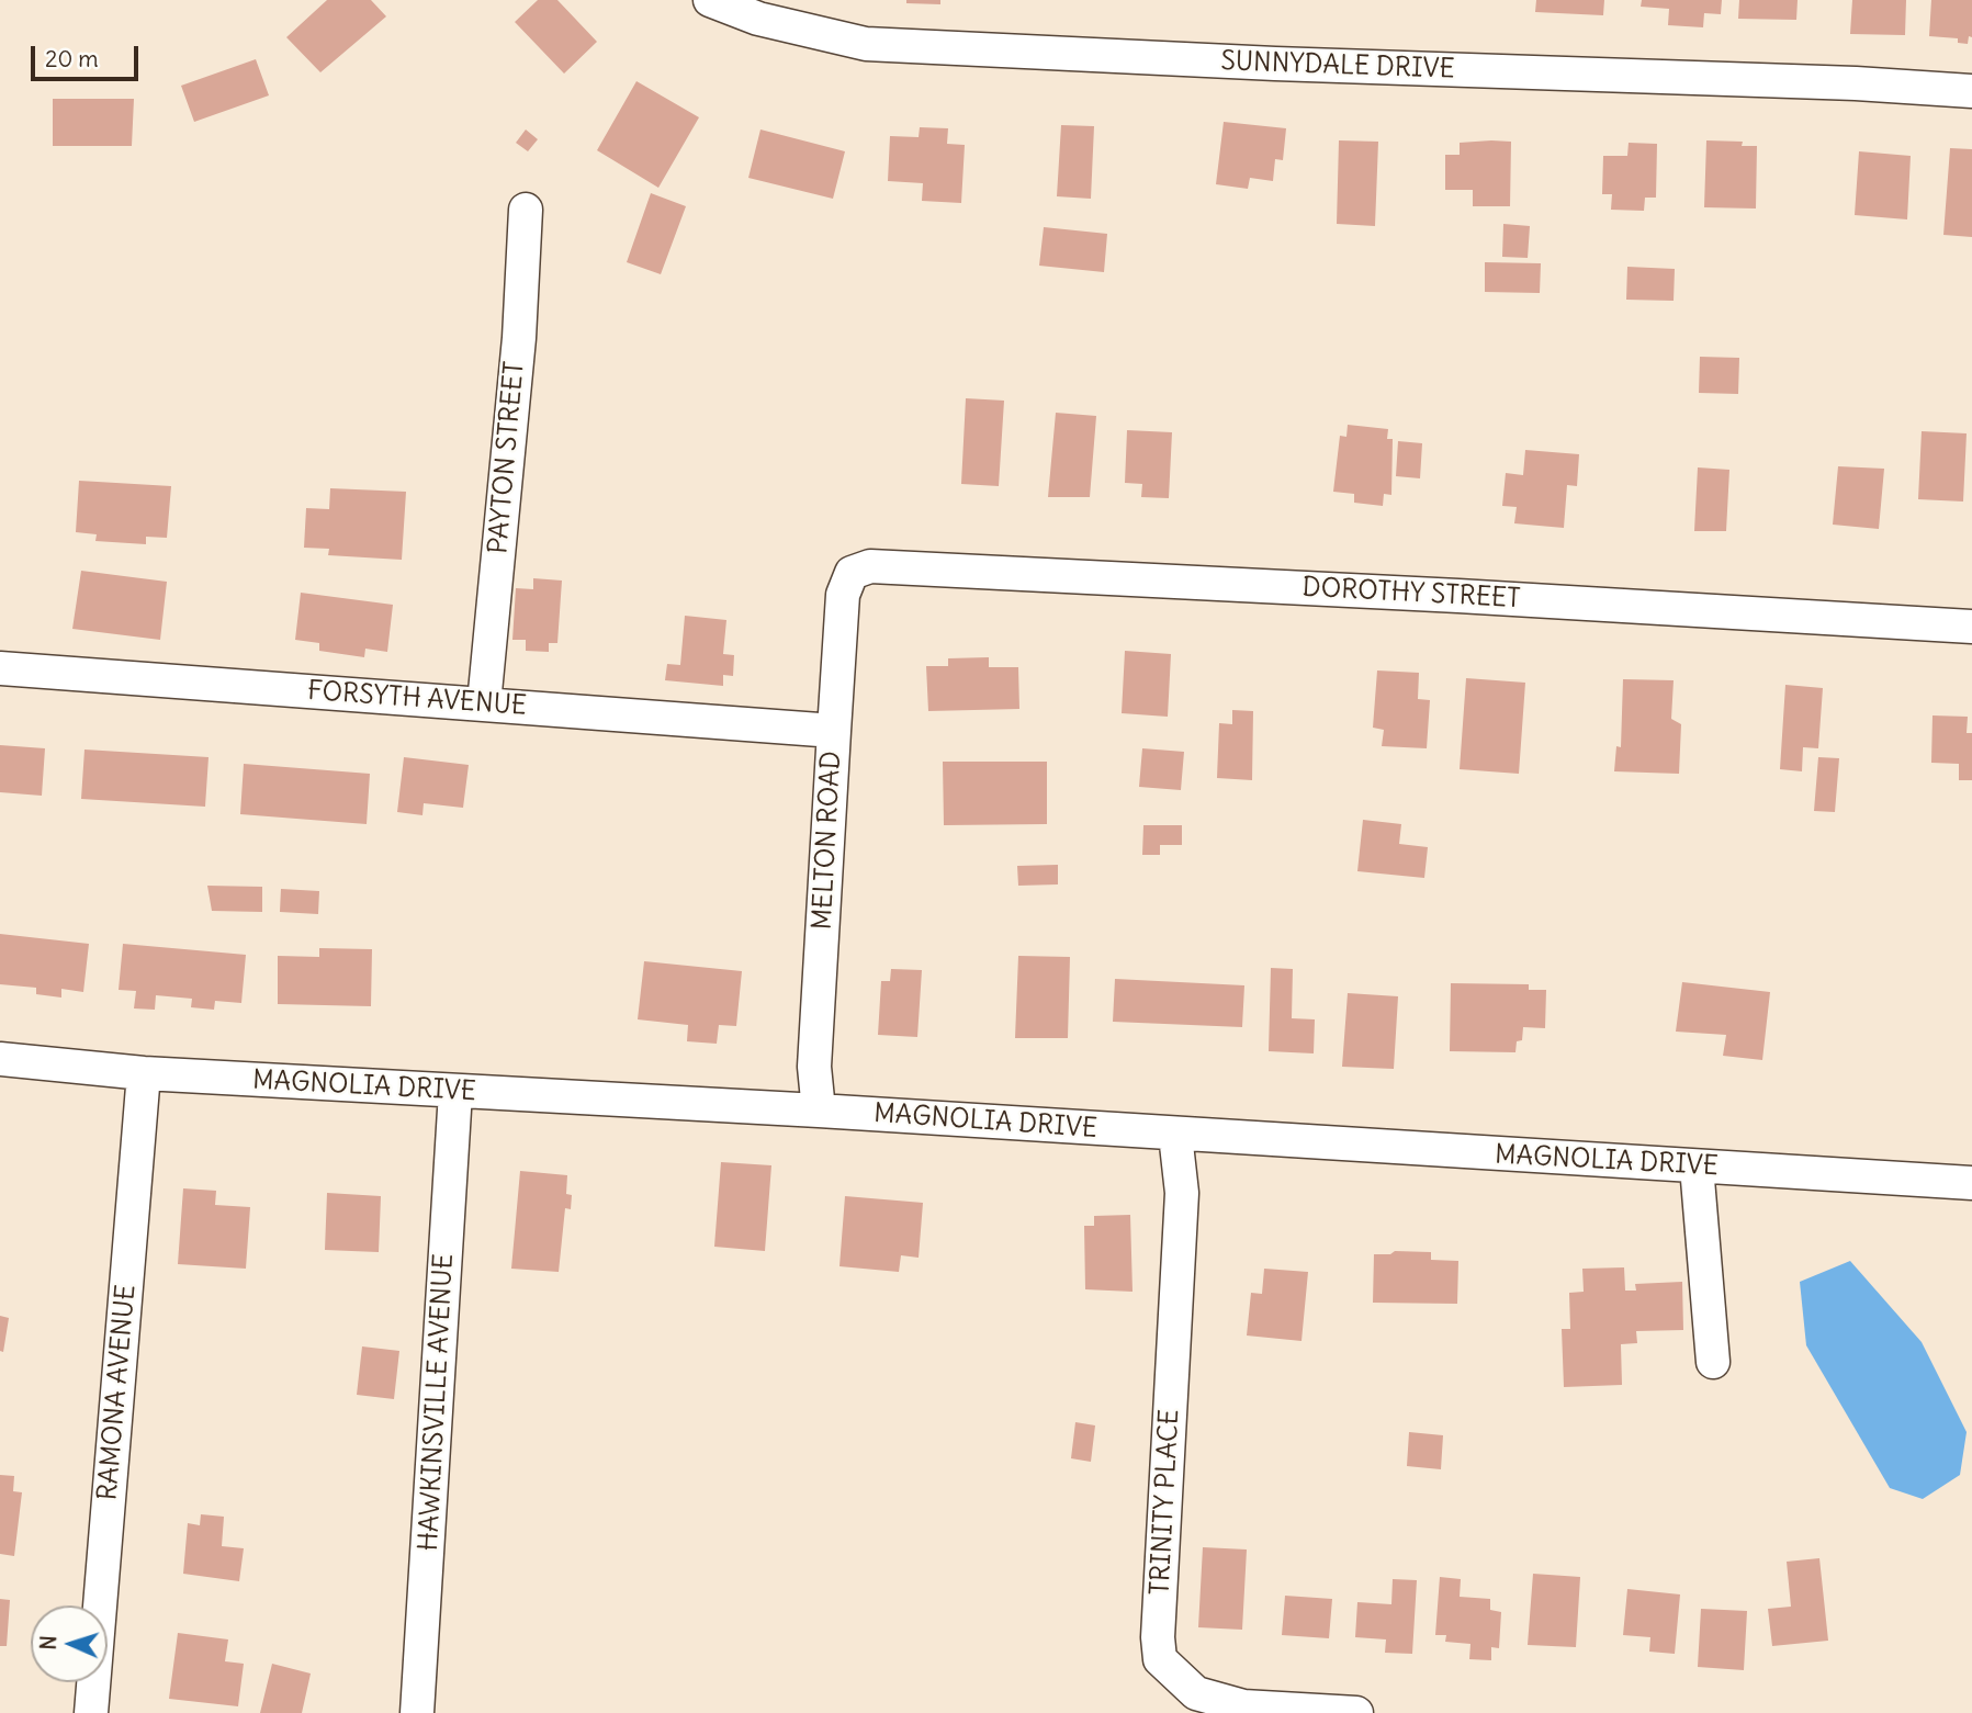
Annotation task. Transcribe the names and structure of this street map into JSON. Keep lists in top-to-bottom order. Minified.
{"streets":{"street":["SUNNYDALE DRIVE","PAYTON STREET","DOROTHY STREET","FORSYTH AVENUE","MELTON ROAD","MAGNOLIA DRIVE","RAMONA AVENUE","HAWKINSVILLE AVENUE","TRINITY PLACE"]},"crossings":[["PAYTON STREET","FORSYTH AVENUE"],["DOROTHY STREET","MELTON ROAD"],["FORSYTH AVENUE","MELTON ROAD"],["MELTON ROAD","MAGNOLIA DRIVE"],["MAGNOLIA DRIVE","RAMONA AVENUE"],["MAGNOLIA DRIVE","HAWKINSVILLE AVENUE"],["MAGNOLIA DRIVE","TRINITY PLACE"]],"scale_bar":"20 m","north":"left"}
